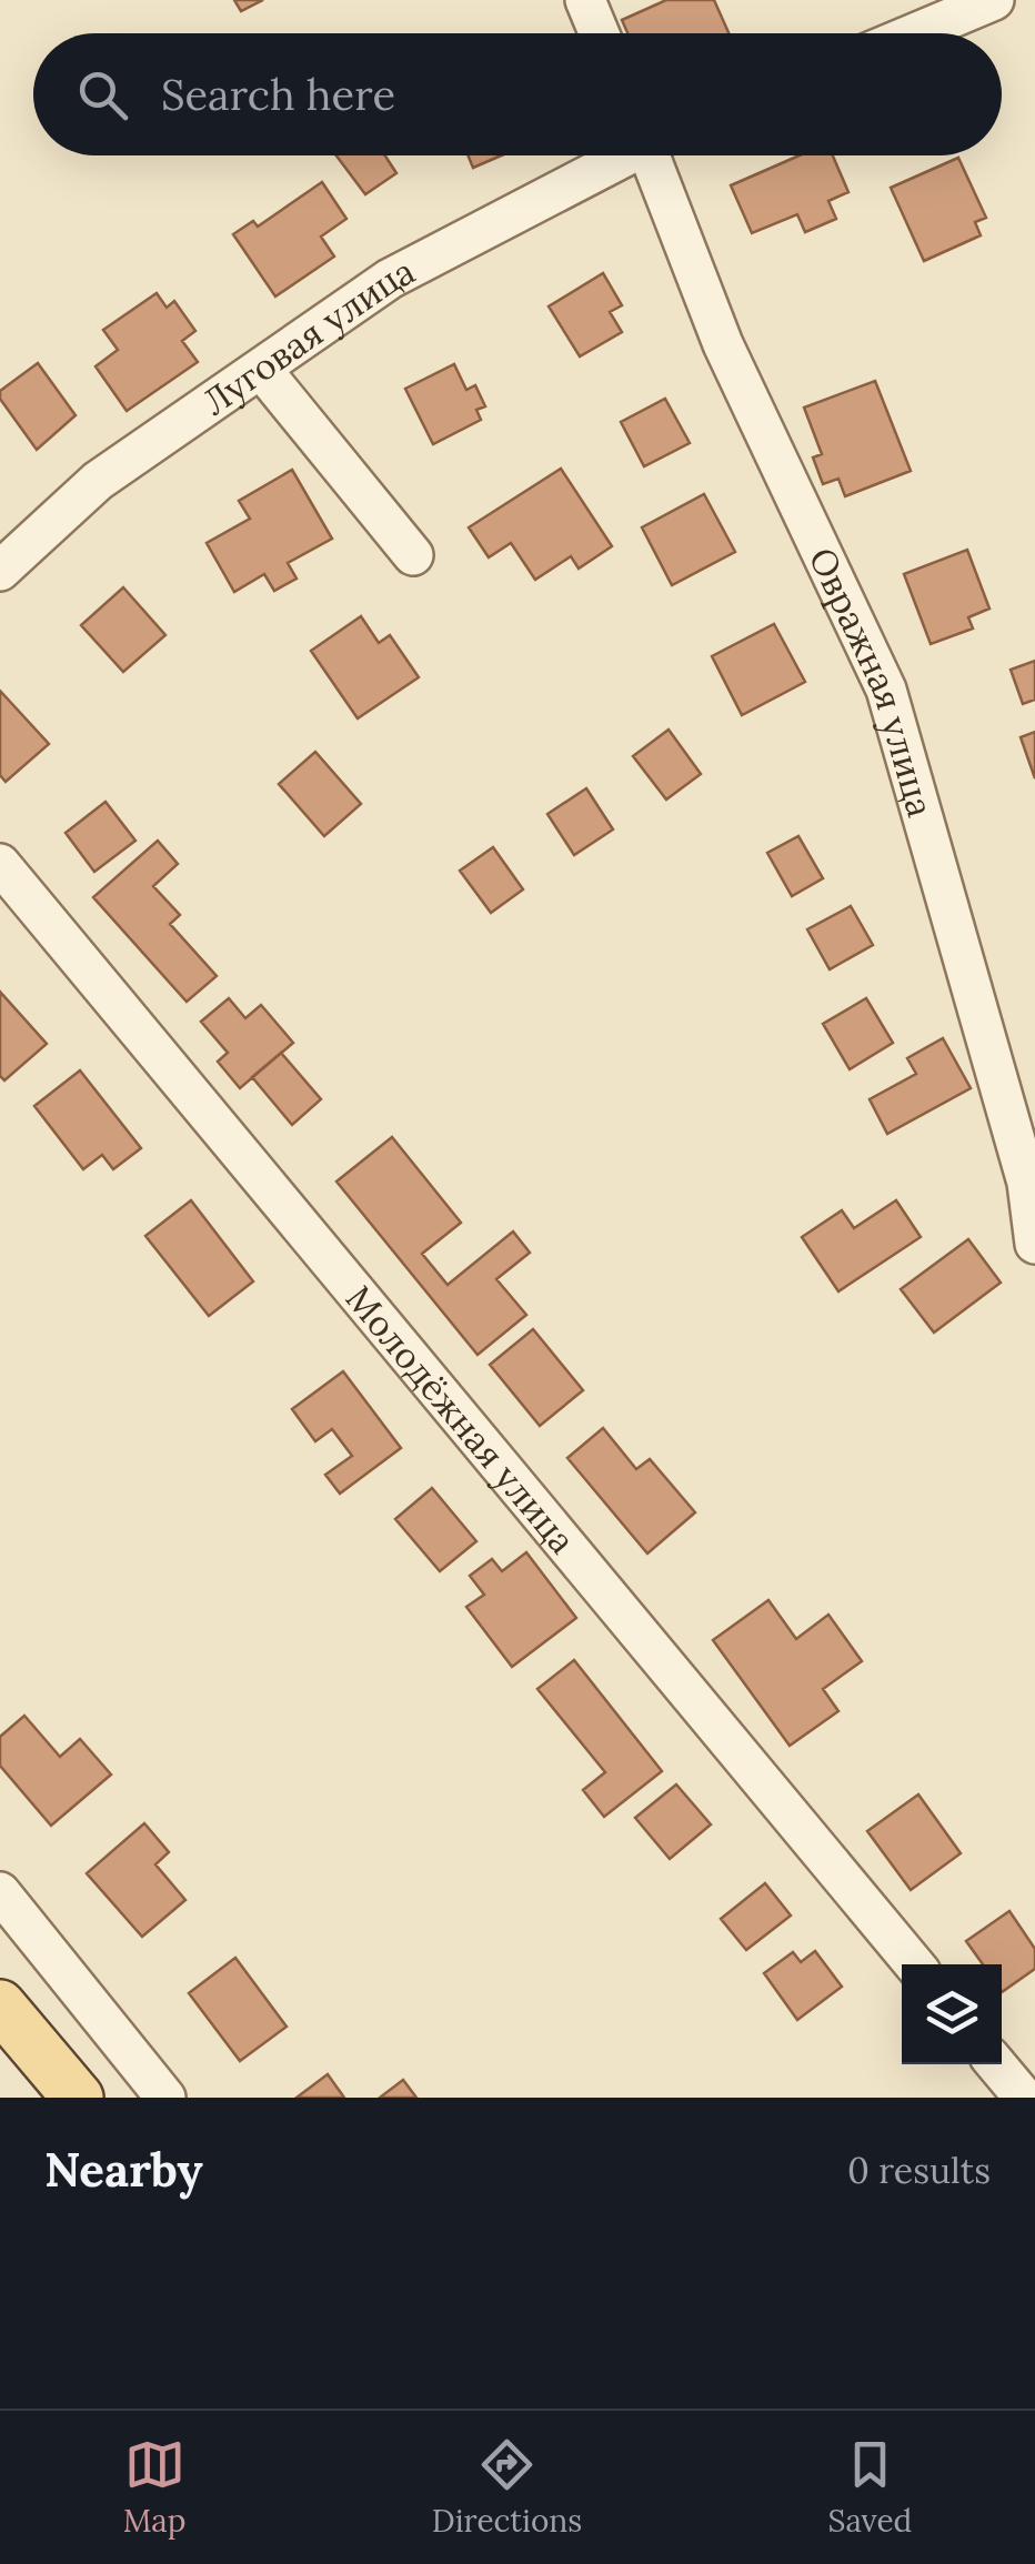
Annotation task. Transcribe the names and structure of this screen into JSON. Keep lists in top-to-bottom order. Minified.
{"streets":{"street":["Луговая улица","Овражная улица","Молодёжная улица"]},"page":{"search":"Search here","heading":["Nearby","0 results"],"nav":["Map","Directions","Saved"]}}
